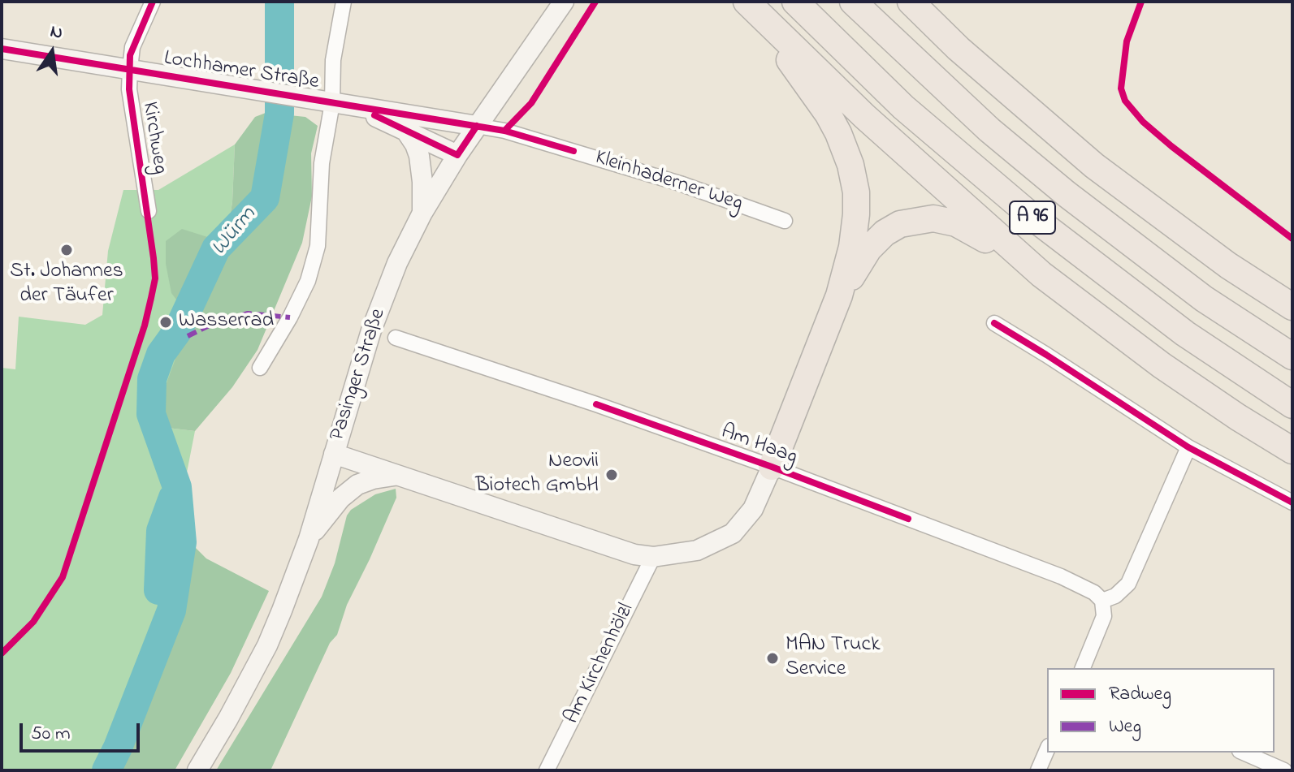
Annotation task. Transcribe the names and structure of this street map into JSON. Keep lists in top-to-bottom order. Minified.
{"streets":{"highway":["A 96"],"main road":["Lochhamer Straße","Pasinger Straße"],"street":["Kirchweg","Kleinhaderner Weg","Am Haag","Am Kirchenhölzl"]},"crossings":[["Lochhamer Straße","Kirchweg"],["Lochhamer Straße","Kleinhaderner Weg"],["Lochhamer Straße","Pasinger Straße"],["Kleinhaderner Weg","Pasinger Straße"]],"water":["Würm"],"places":["St. Johannes der Täufer","Wasserrad","Neovii Biotech GmbH","MAN Truck Service"],"legend":["Radweg","Weg"],"scale_bar":"50 m","north":"top"}
